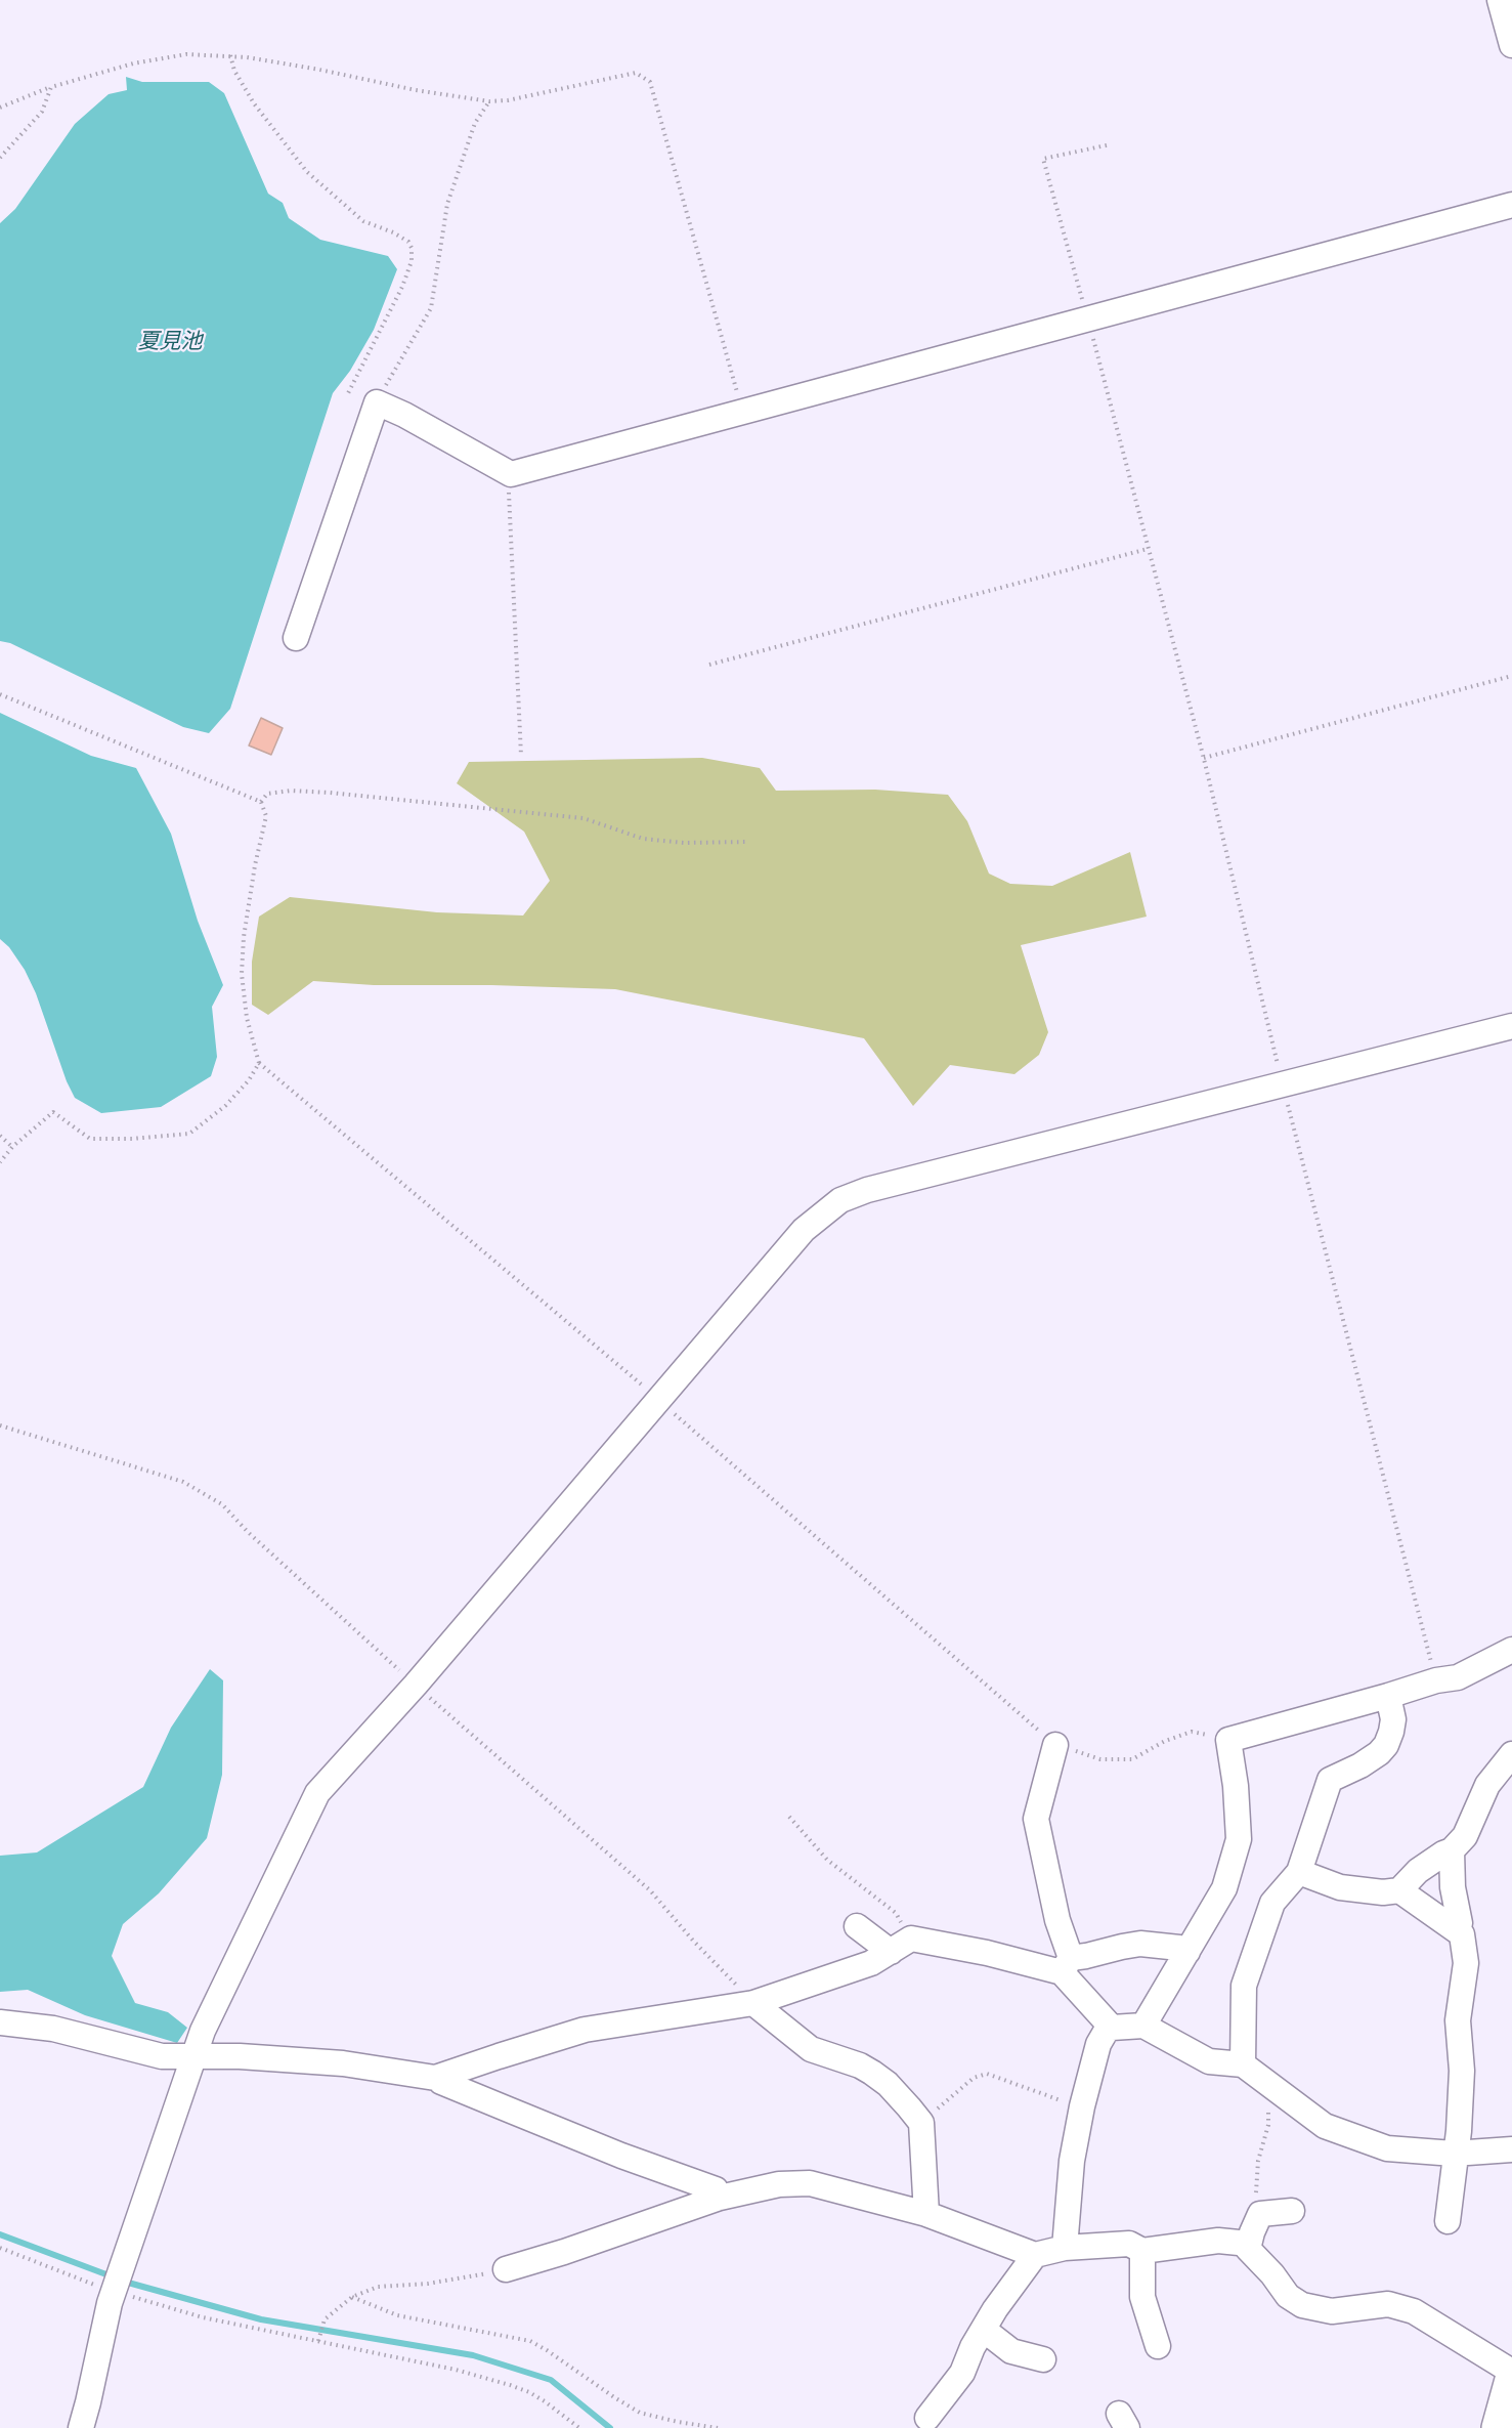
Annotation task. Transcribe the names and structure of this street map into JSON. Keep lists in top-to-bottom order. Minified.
{"water":["夏見池"]}
